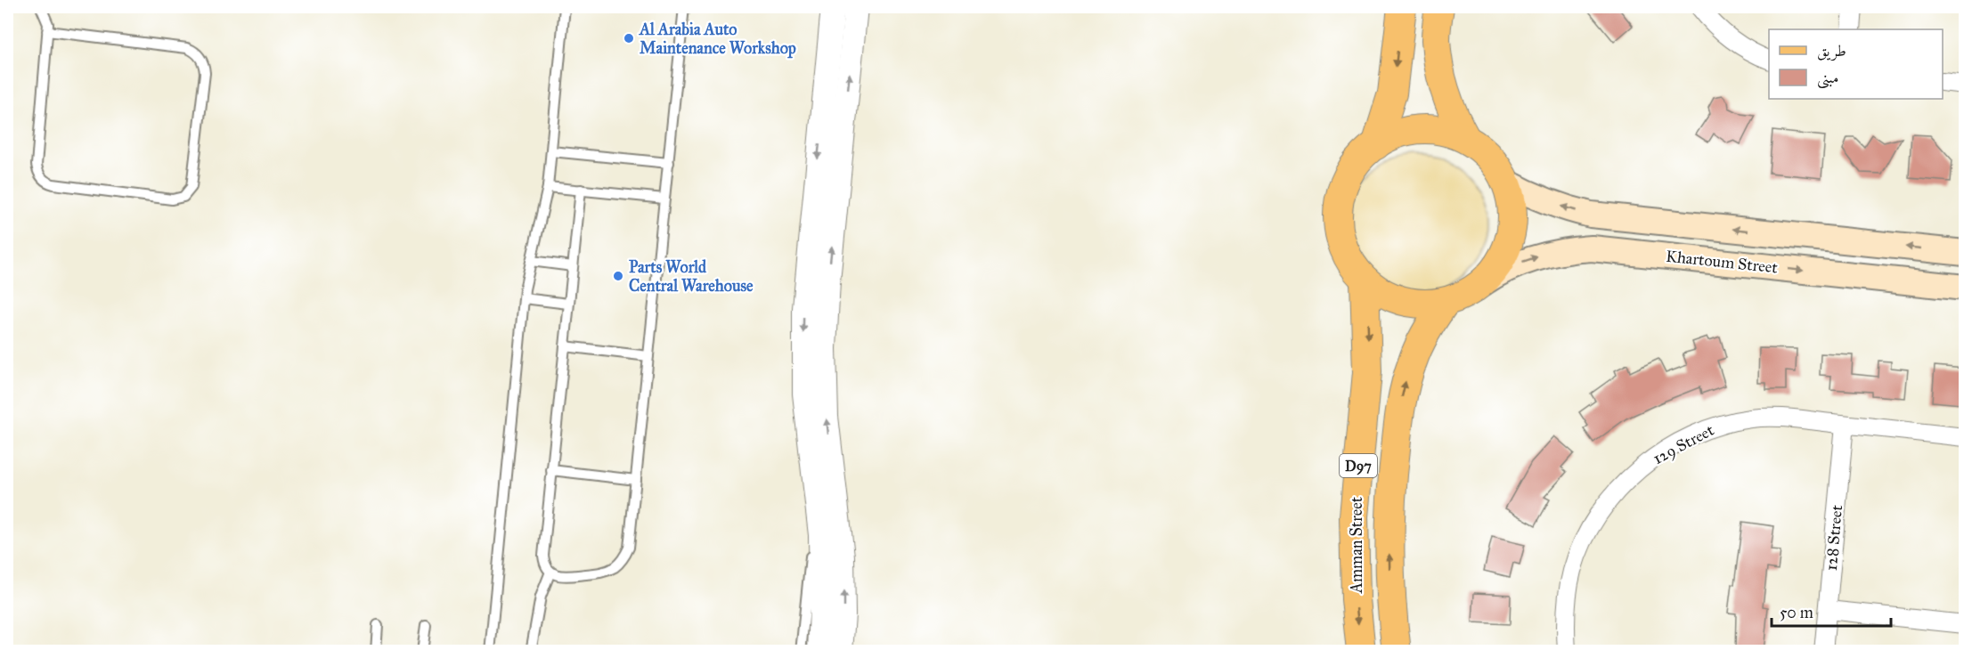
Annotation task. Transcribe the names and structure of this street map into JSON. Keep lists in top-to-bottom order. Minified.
{"streets":{"main road":["Khartoum Street","D97","Amman Street"],"street":["129 Street","128 Street"]},"crossings":[["Khartoum Street","Amman Street"],["129 Street","128 Street"]],"places":["Al Arabia Auto Maintenance Workshop","Parts World Central Warehouse"],"legend":["طريق","مبنى"],"scale_bar":"50 m"}
